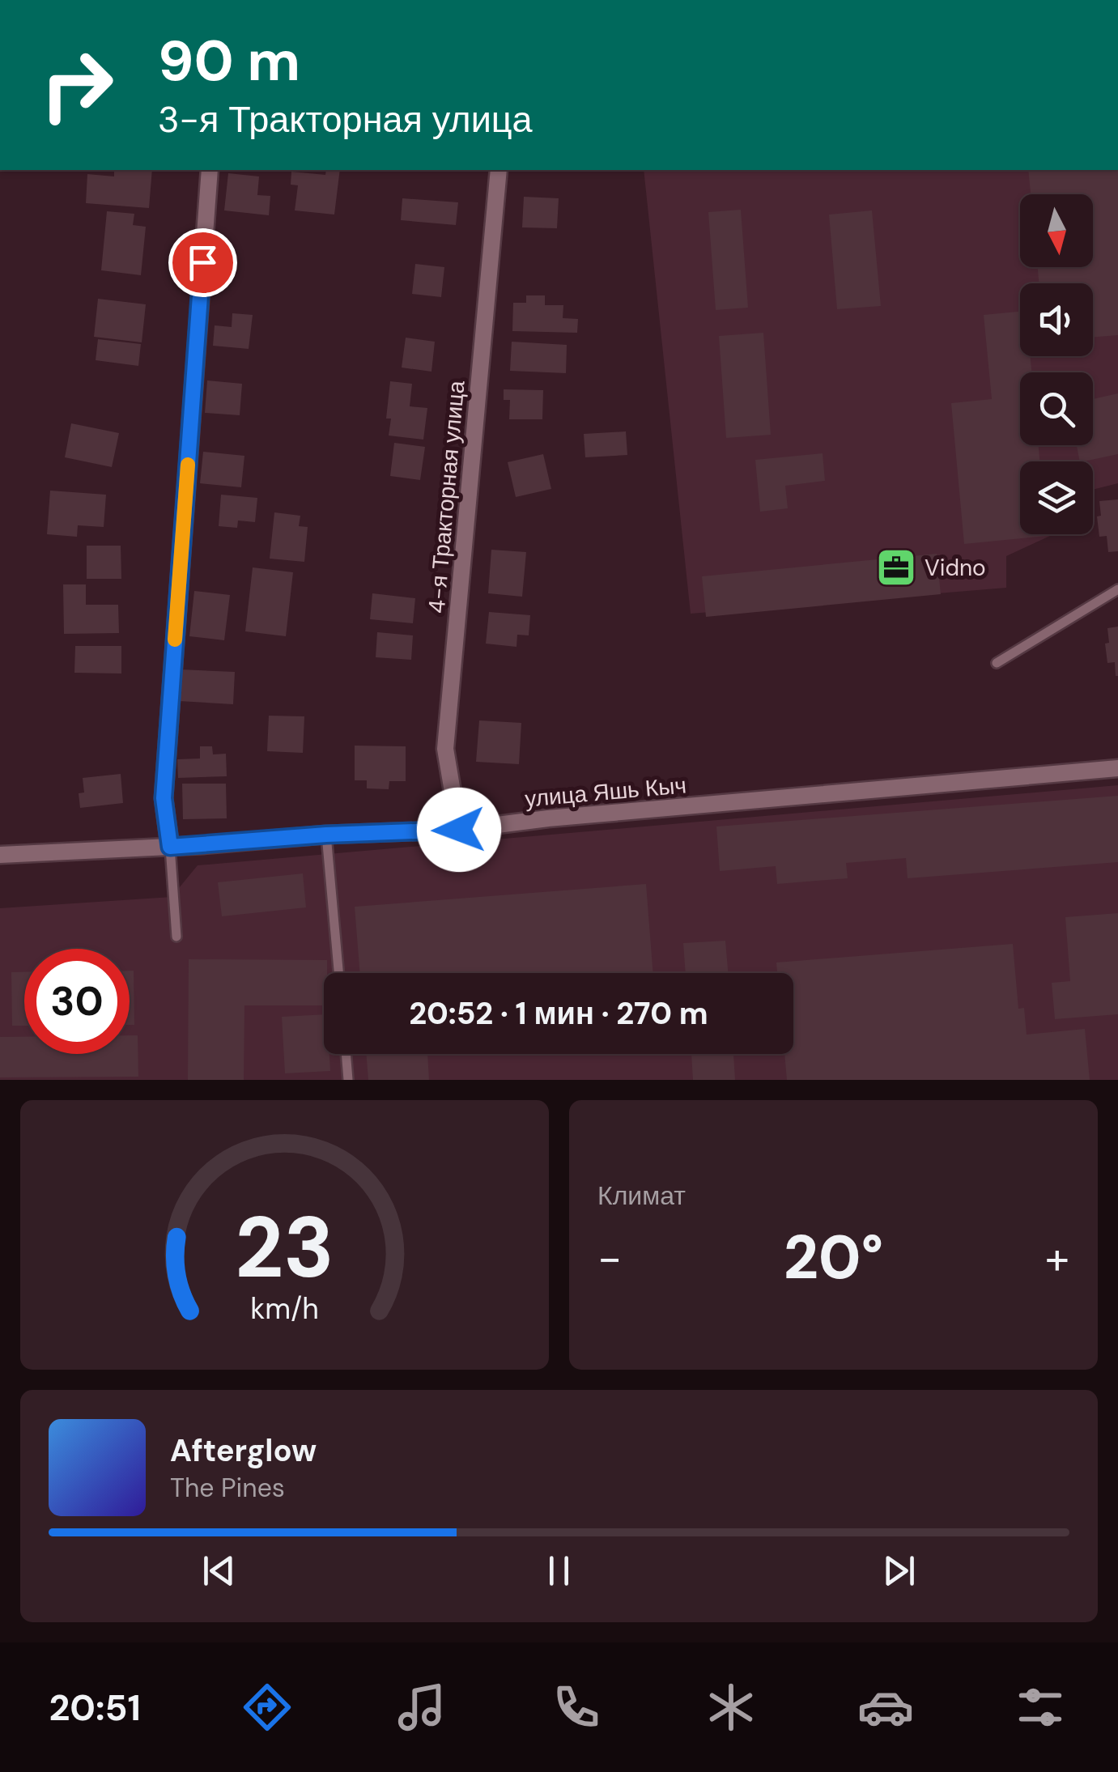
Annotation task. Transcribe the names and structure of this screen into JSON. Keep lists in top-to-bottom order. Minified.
{"streets":{"street":["4-я Тракторная улица","улица Яшь Кыч"]},"crossings":[["4-я Тракторная улица","улица Яшь Кыч"]],"places":{"office":["Vidno"]},"north":"bottom","page":{"turn":["90 m","3-я Тракторная улица"],"limit":"30","trip":"20:52 · 1 мин · 270 m","tile":"Климат","heat":["−","20°","+"],"song":["Afterglow","The Pines"],"tabs":"20:51","gauge":["23","km/h"]}}
